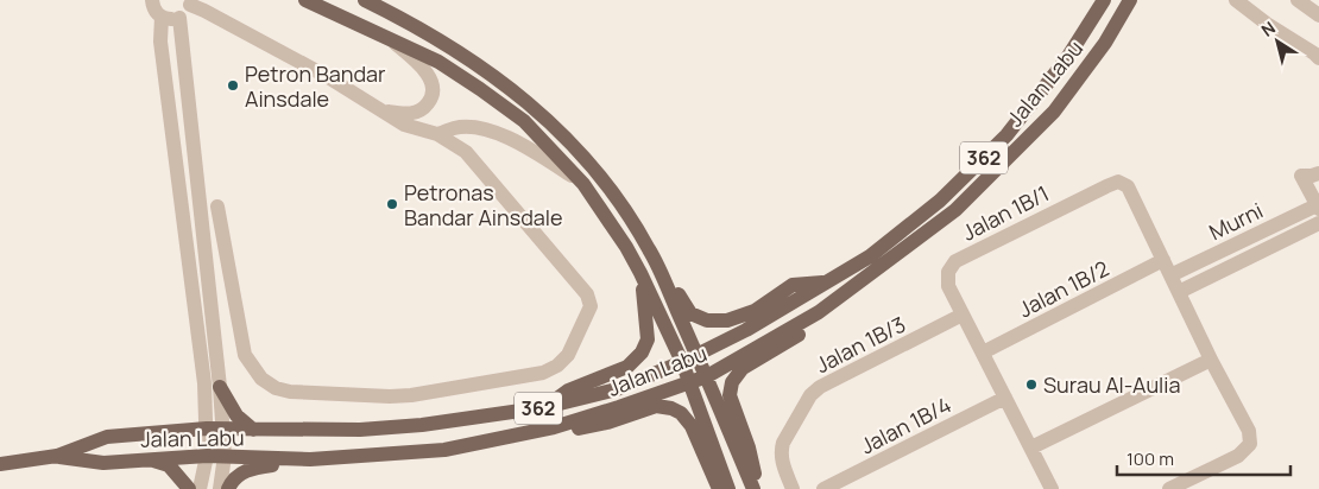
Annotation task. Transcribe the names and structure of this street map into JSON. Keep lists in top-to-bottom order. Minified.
{"streets":{"main road":["Jalan Labu","362"],"street":["Jalan 1B/1","Murni","Jalan 1B/2","Jalan 1B/3","Jalan 1B/4"]},"crossings":[["Jalan 1B/1","Jalan 1B/2"],["Jalan 1B/1","Jalan 1B/3"],["Jalan 1B/1","Jalan 1B/4"]],"places":["Petron Bandar Ainsdale","Petronas Bandar Ainsdale","Surau Al-Aulia"],"scale_bar":"100 m","north":"top left"}
